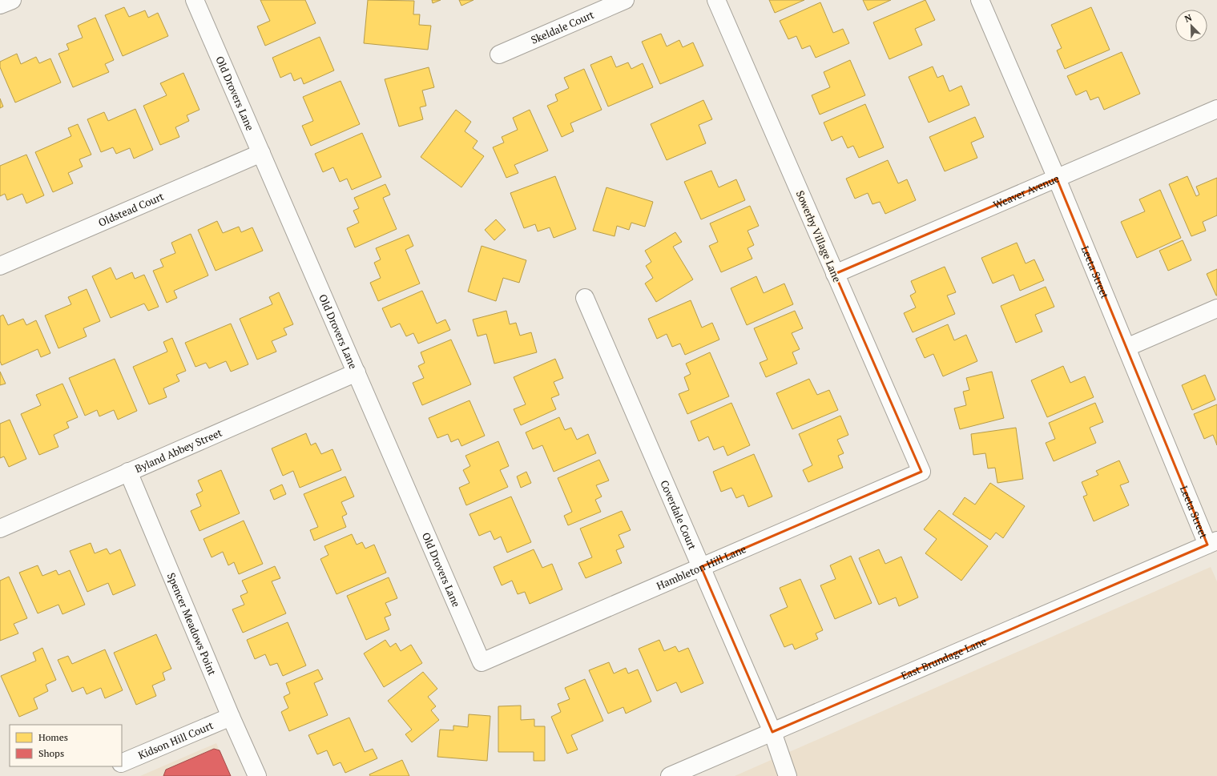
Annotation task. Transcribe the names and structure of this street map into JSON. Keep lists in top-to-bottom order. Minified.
{"streets":{"street":["Skeldale Court","Old Drovers Lane","Weaver Avenue","Oldstead Court","Sowerby Village Lane","Leeta Street","Byland Abbey Street","Coverdale Court","Hambleton Hill Lane","Spencer Meadows Point","East Brundage Lane","Kidson Hill Court"]},"crossings":[["Old Drovers Lane","Oldstead Court"],["Old Drovers Lane","Byland Abbey Street"],["Old Drovers Lane","Hambleton Hill Lane"],["Weaver Avenue","Sowerby Village Lane"],["Weaver Avenue","Leeta Street"],["Sowerby Village Lane","Hambleton Hill Lane"],["Leeta Street","East Brundage Lane"],["Byland Abbey Street","Spencer Meadows Point"],["Coverdale Court","Hambleton Hill Lane"],["Coverdale Court","East Brundage Lane"],["Spencer Meadows Point","Kidson Hill Court"]],"legend":["Homes","Shops"],"north":"top left"}
